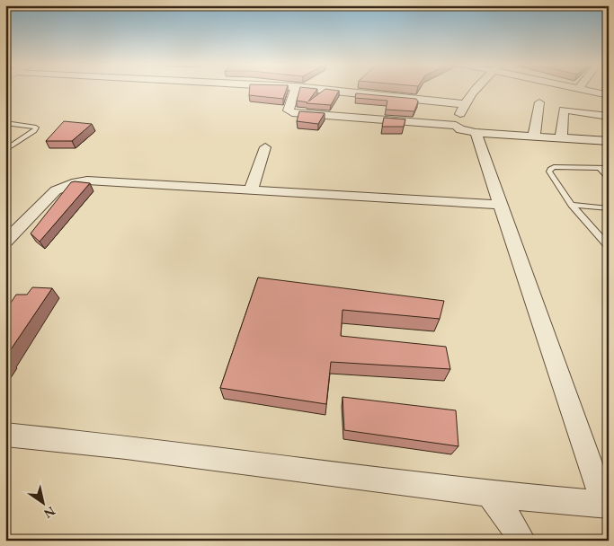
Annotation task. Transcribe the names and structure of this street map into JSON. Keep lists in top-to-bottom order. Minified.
{"north":"bottom right"}
